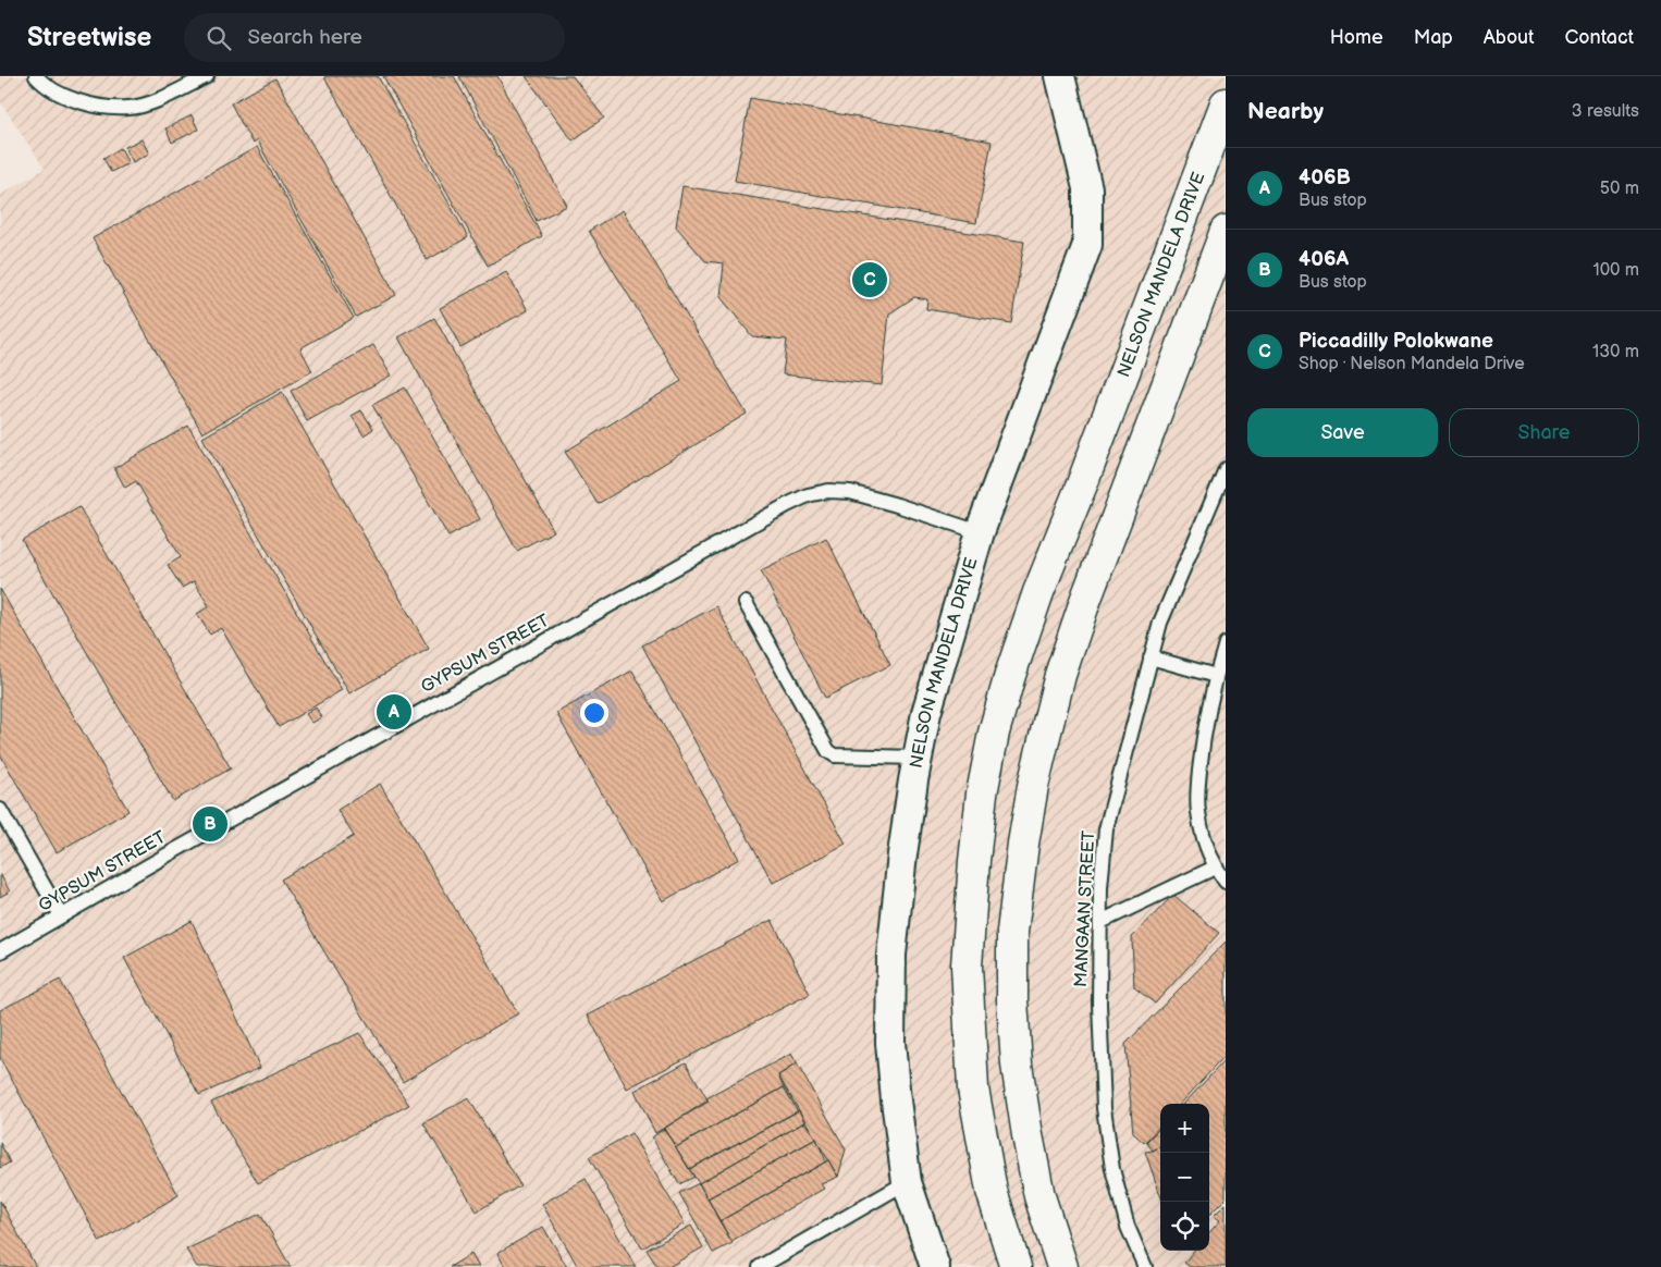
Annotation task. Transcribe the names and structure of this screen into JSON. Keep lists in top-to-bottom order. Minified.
{"streets":{"main road":["NELSON MANDELA DRIVE"],"lane":["GYPSUM STREET","MANGAAN STREET"]},"crossings":[["NELSON MANDELA DRIVE","GYPSUM STREET"]],"page":{"header":"Streetwise","search":"Search here","nav":["Home","Map","About","Contact"],"heading":["Nearby","3 results"],"list":[{"mark":"A","name":"406B","note":"Bus stop","value":"50 m"},{"mark":"B","name":"406A","note":"Bus stop","value":"100 m"},{"mark":"C","name":"Piccadilly Polokwane","note":"Shop · Nelson Mandela Drive","value":"130 m"}],"pins":["C","A","B"],"buttons":["Save","Share"],"map_buttons":["+","−"]}}
